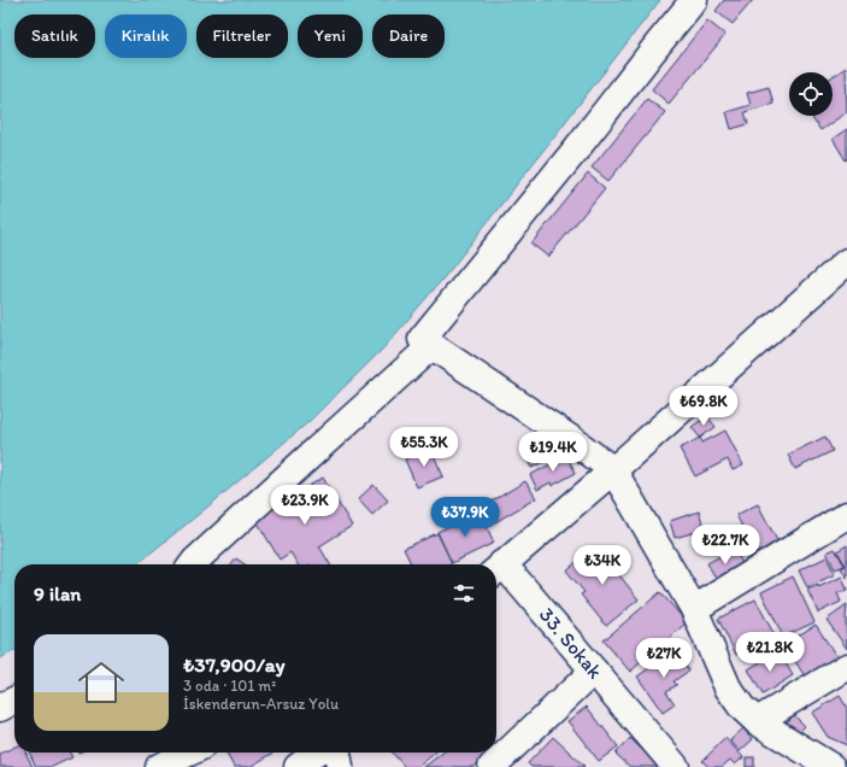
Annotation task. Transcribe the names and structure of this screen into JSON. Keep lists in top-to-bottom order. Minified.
{"streets":{"street":["33. Sokak"]},"page":{"chip":["Satılık","Kiralık","Filtreler","Yeni","Daire"],"price":["₺69.8K","₺55.3K","₺19.4K","₺23.9K","₺37.9K","₺22.7K","₺34K","₺21.8K","₺27K"],"heading":"9 ilan","list":[{"name":"₺37,900/ay","note":"3 oda · 101 m² · İskenderun-Arsuz Yolu"}]}}
